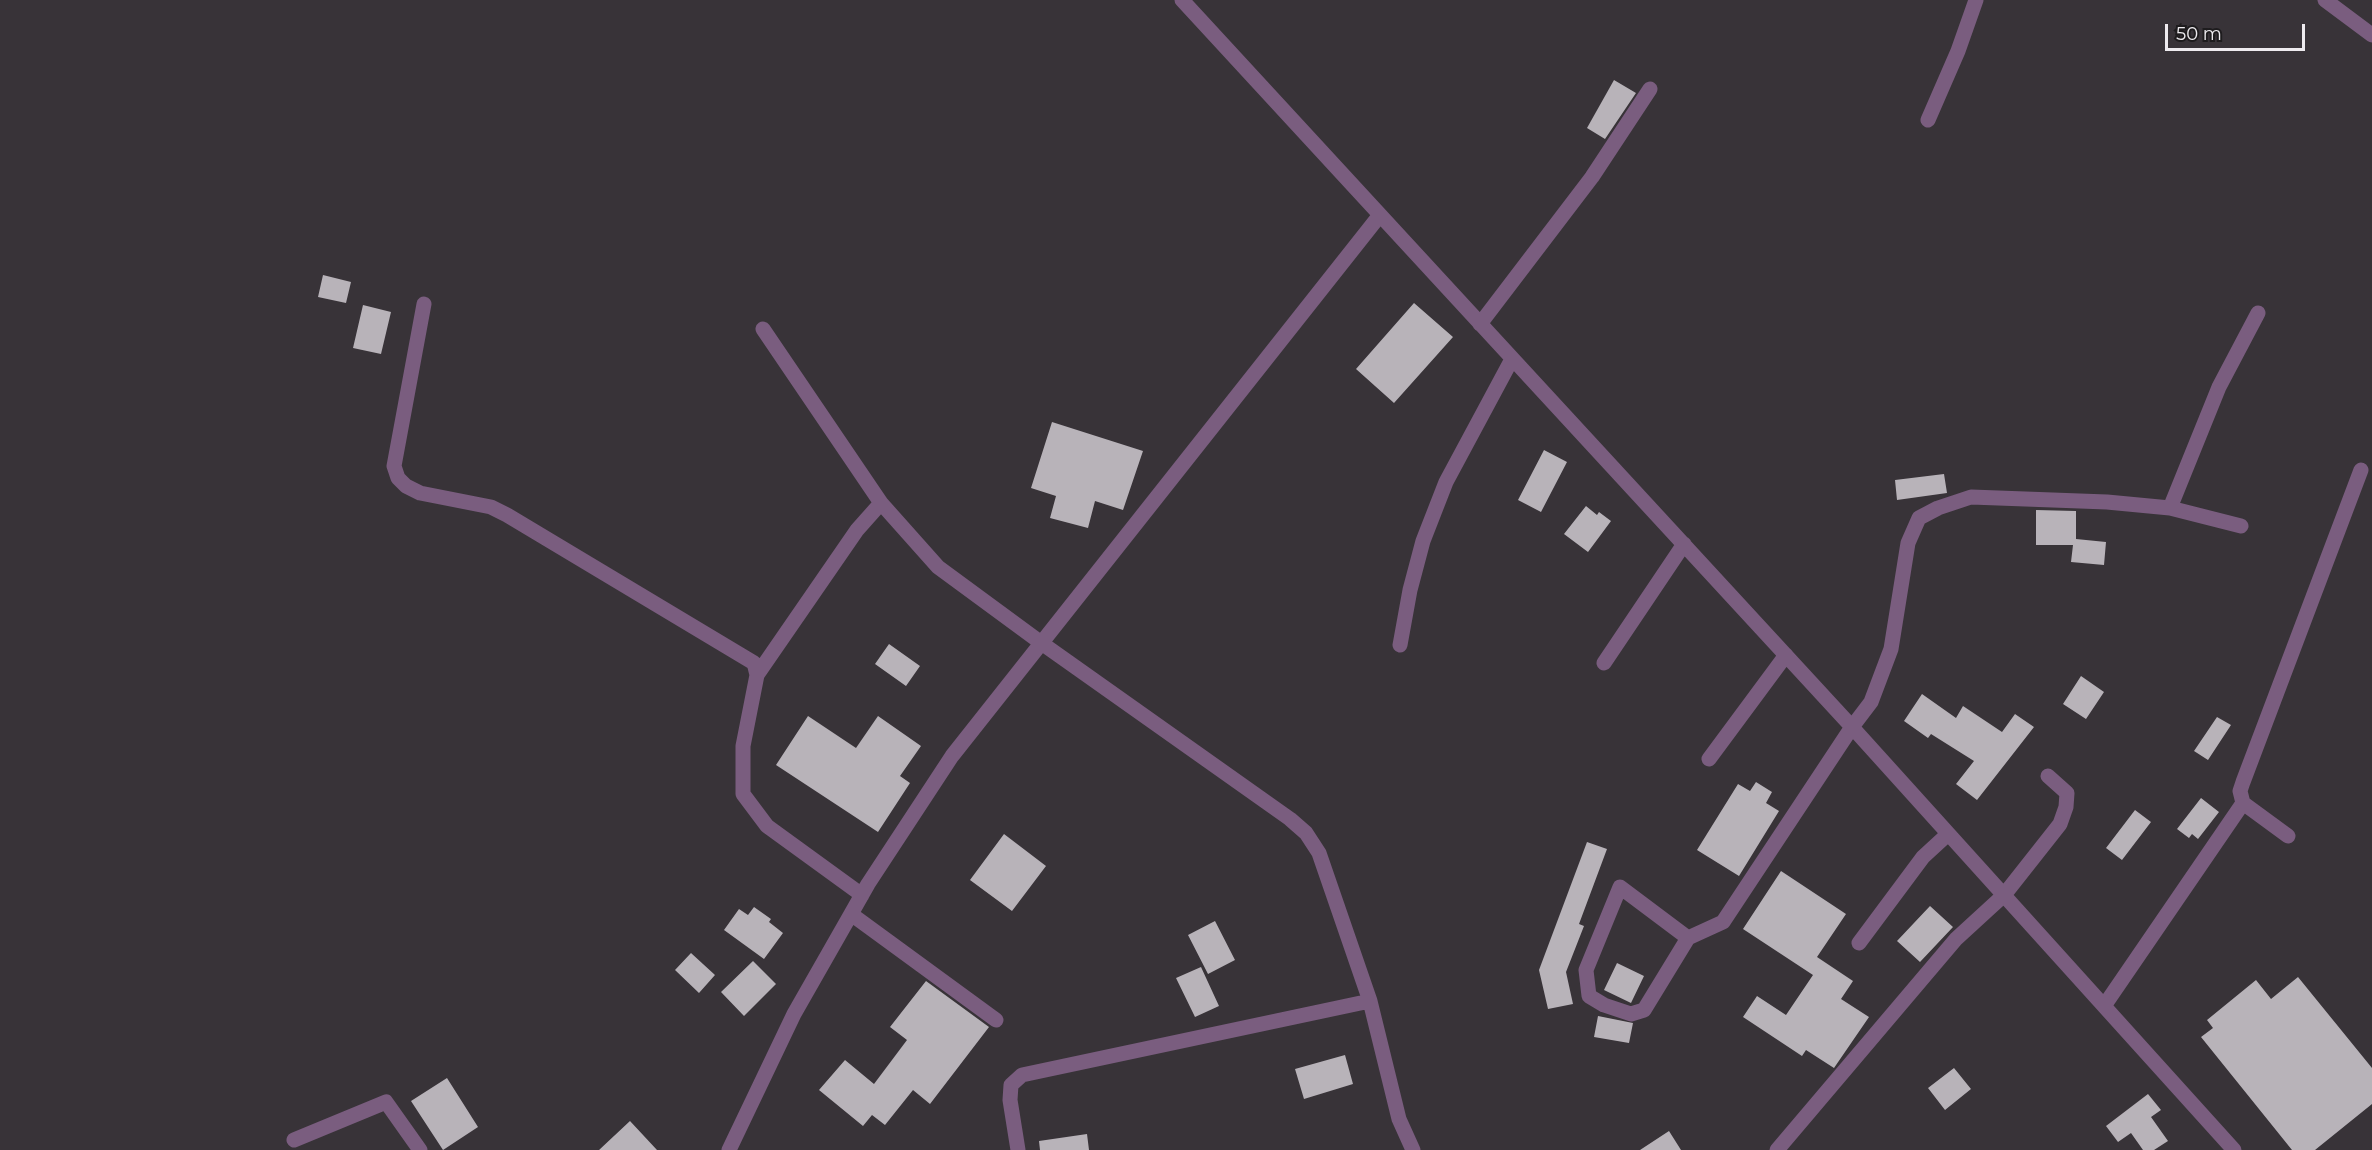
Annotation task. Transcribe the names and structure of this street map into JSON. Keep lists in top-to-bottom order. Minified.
{"scale_bar":"50 m"}
